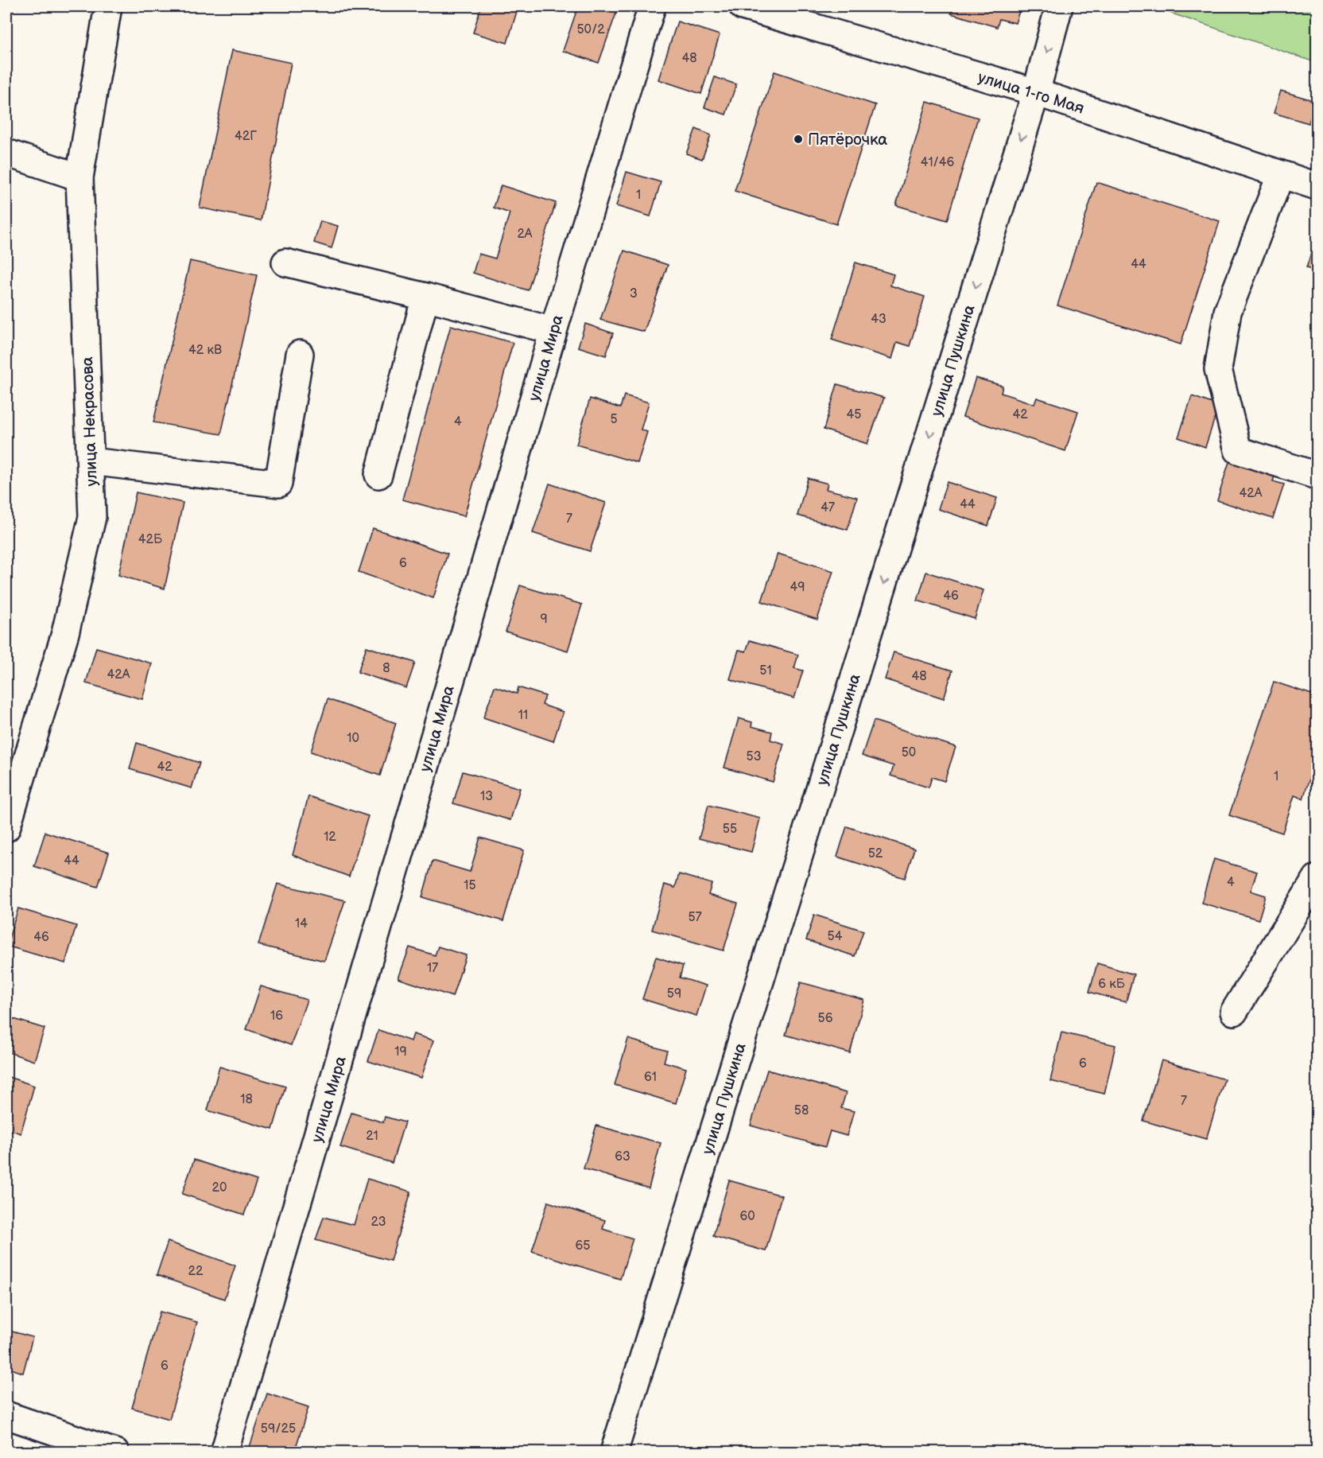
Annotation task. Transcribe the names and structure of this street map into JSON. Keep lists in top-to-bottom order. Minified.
{"streets":{"street":["улица 1-го Мая","улица Мира","улица Пушкина","улица Некрасова"]},"crossings":[["улица 1-го Мая","улица Пушкина"]],"one_way":["улица Пушкина"],"places":["Пятёрочка"],"house_numbers":["50/2","48","42Г","41/46","1","2А","44","3","43","42 кВ","45","42","5","4","42А","44","47","7","42Б","6","49","46","9","8","51","42А","48","11","10","50","53","42","1","13","55","12","52","44","4","15","57","14","54","46","17","6 кБ","59","16","56","19","6","61","18","7","58","21","63","20","60","23","65","22","6","59/25"]}
